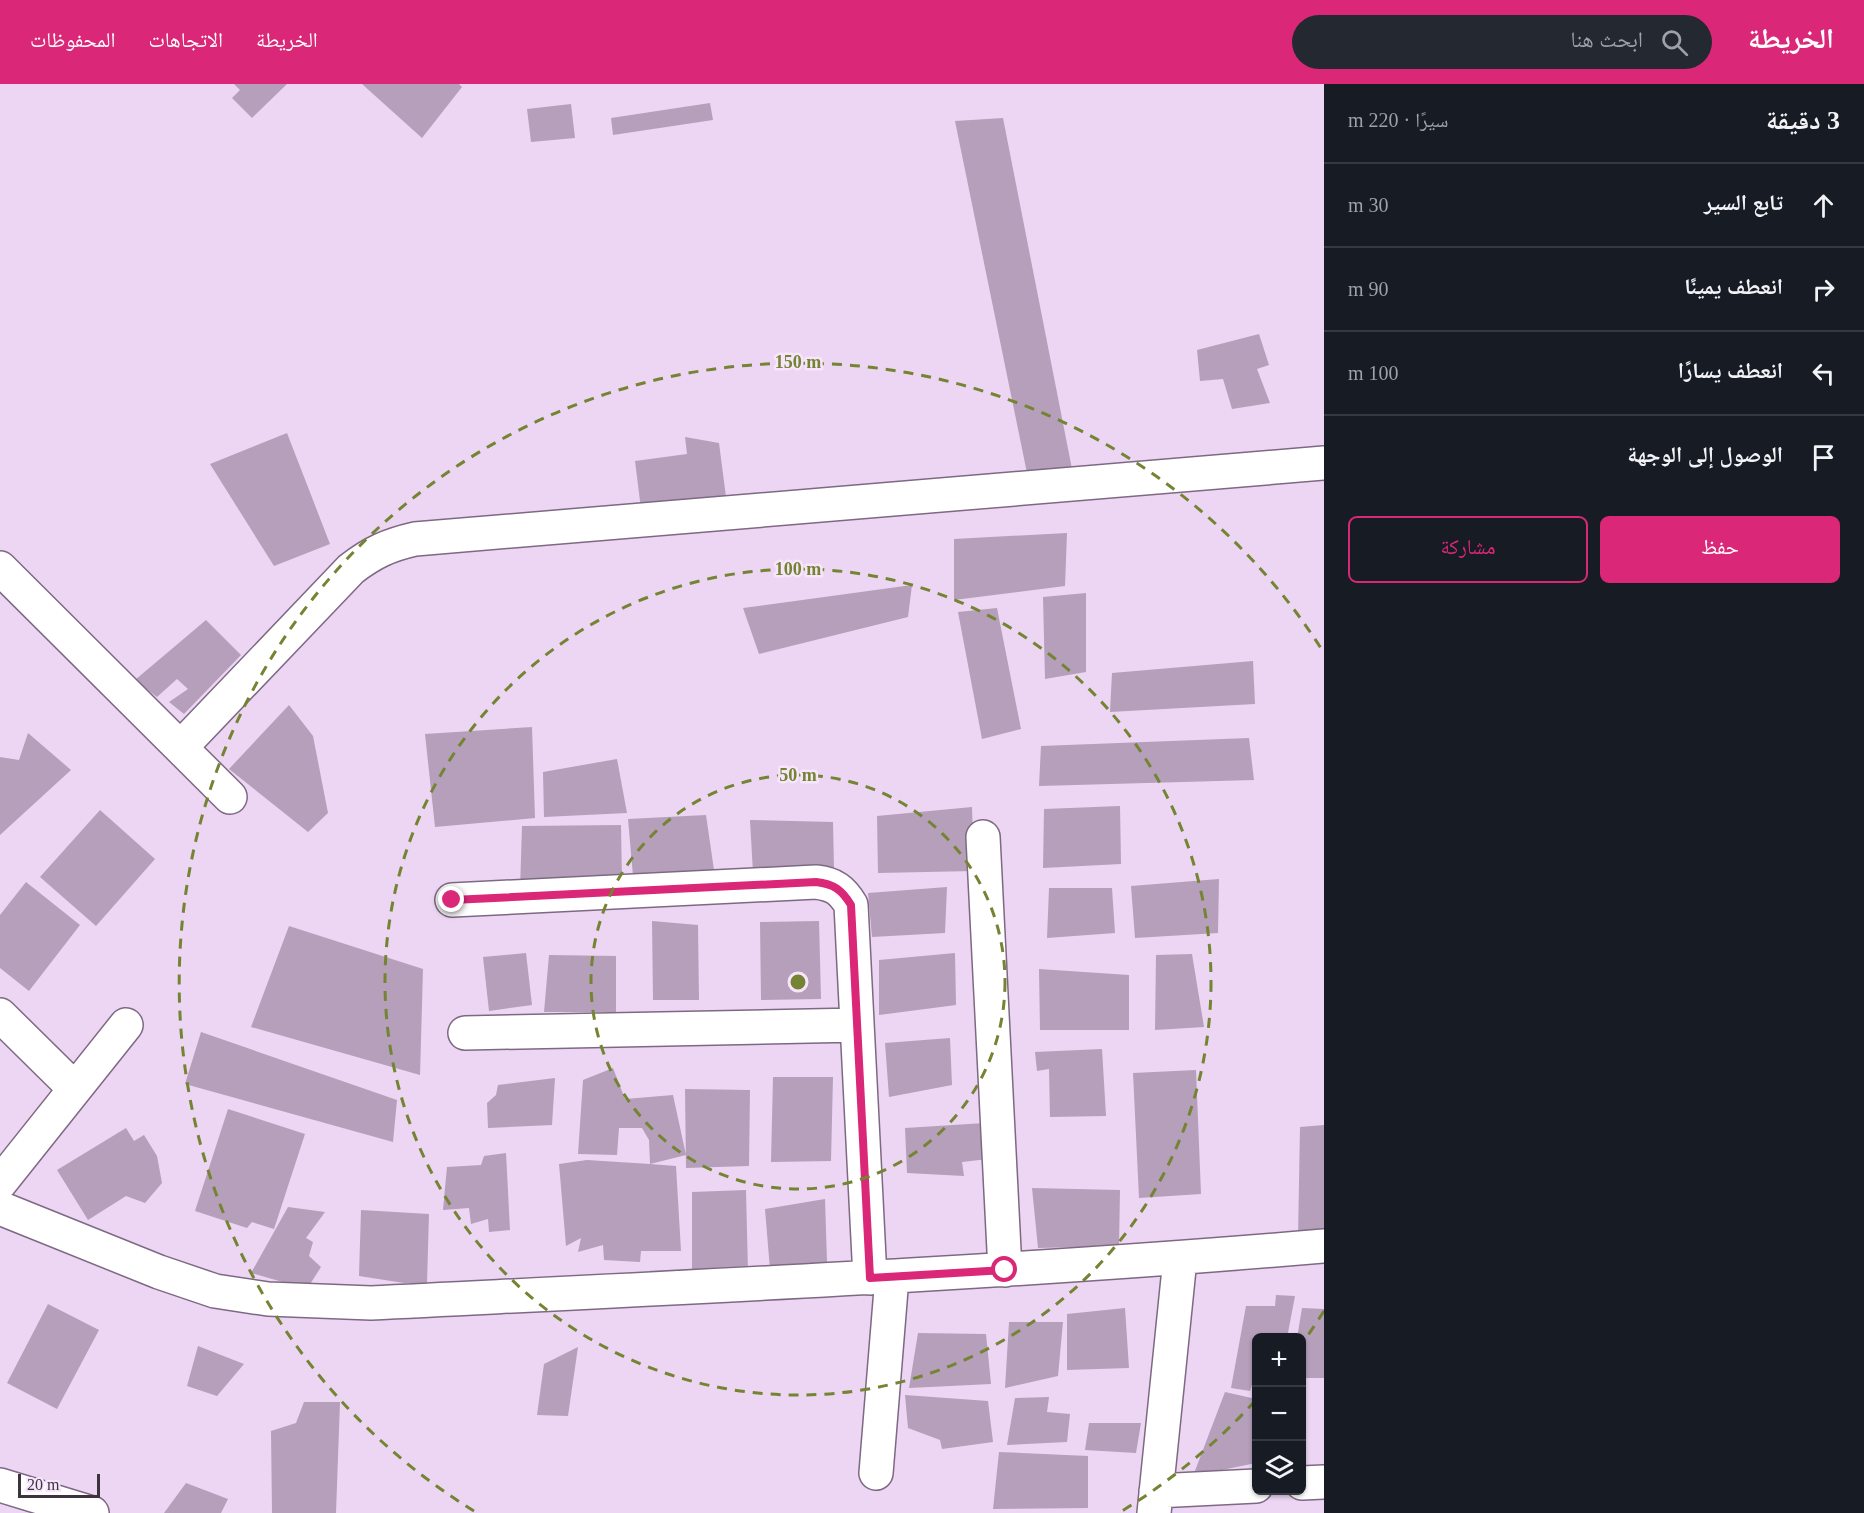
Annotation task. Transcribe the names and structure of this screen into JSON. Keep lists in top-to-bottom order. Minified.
{"scale_bar":"20 m","page":{"header":"الخريطة","search":"ابحث هنا","nav":["الخريطة","الاتجاهات","المحفوظات"],"heading":["3 دقيقة","سيرًا · 220 m"],"list":[["تابع السير","30 m"],["انعطف يمينًا","90 m"],["انعطف يسارًا","100 m"],"الوصول إلى الوجهة"],"buttons":["حفظ","مشاركة"],"map_buttons":["+","−"],"scale":"20 m"},"rings":["150 m","100 m","50 m"]}
